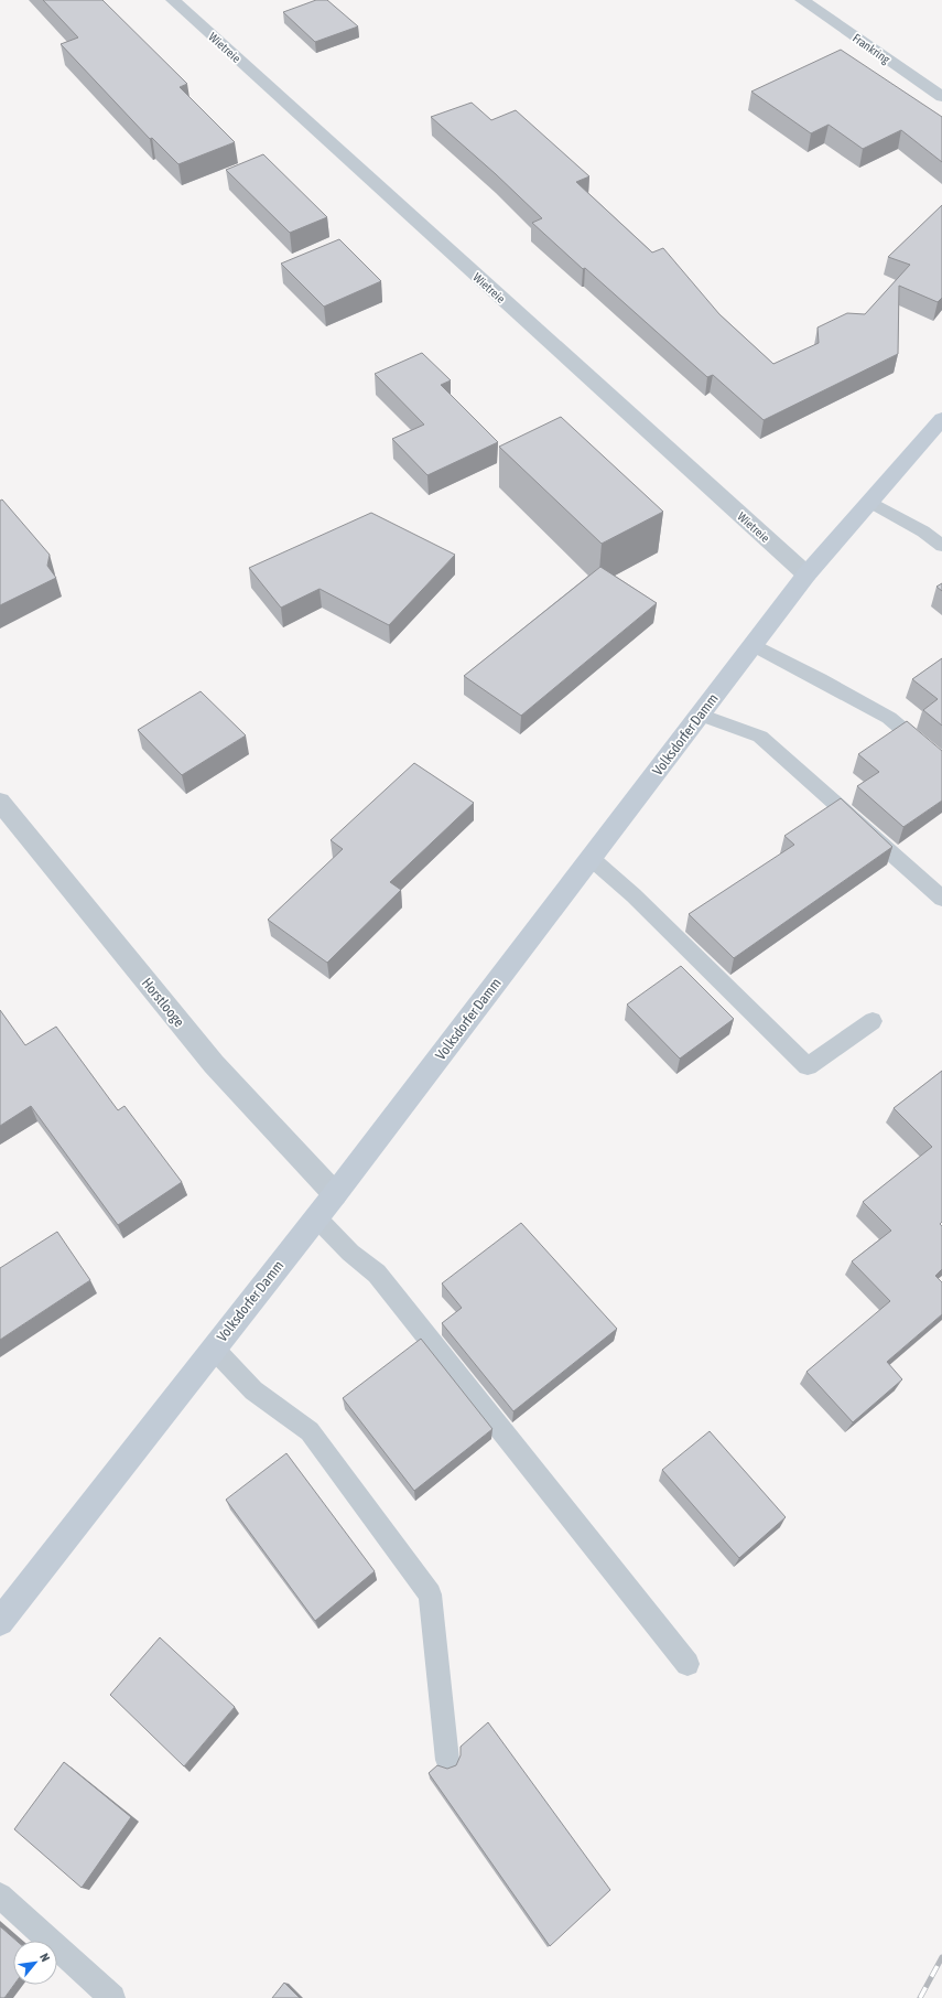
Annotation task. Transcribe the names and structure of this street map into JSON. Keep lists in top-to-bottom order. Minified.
{"streets":{"main road":["Volksdorfer Damm"],"street":["Wietreie","Frankring","Horstlooge"]},"crossings":[["Wietreie","Volksdorfer Damm"],["Volksdorfer Damm","Horstlooge"]],"north":"top right"}
